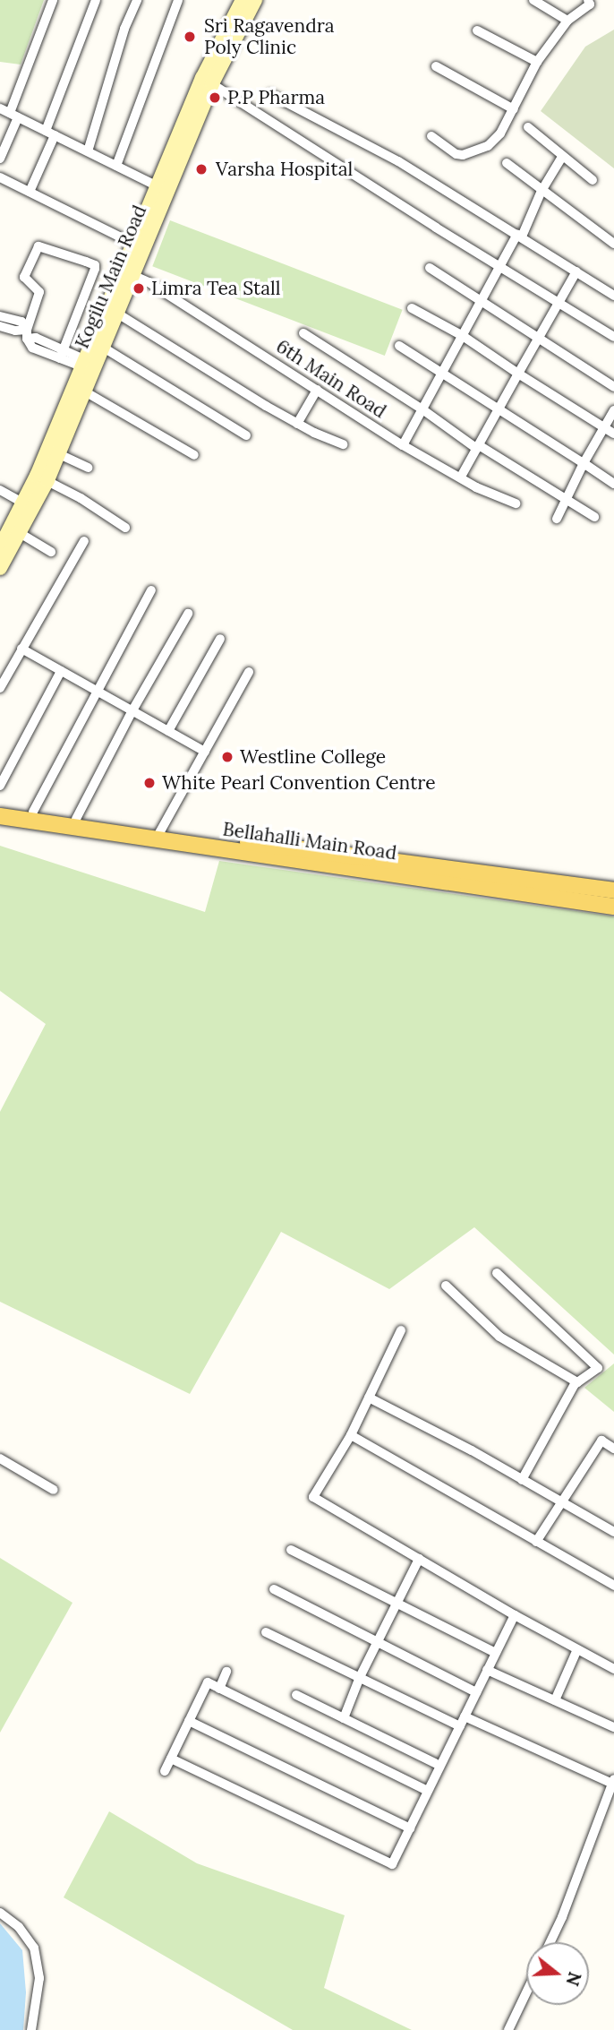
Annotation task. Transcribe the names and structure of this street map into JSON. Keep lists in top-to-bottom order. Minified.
{"streets":{"main road":["Kogilu Main Road","Bellahalli Main Road"],"street":["6th Main Road"]},"crossings":[["Kogilu Main Road","6th Main Road"]],"places":["Sri Ragavendra Poly Clinic","P.P Pharma","Varsha Hospital","Limra Tea Stall","Westline College","White Pearl Convention Centre"],"north":"right"}
